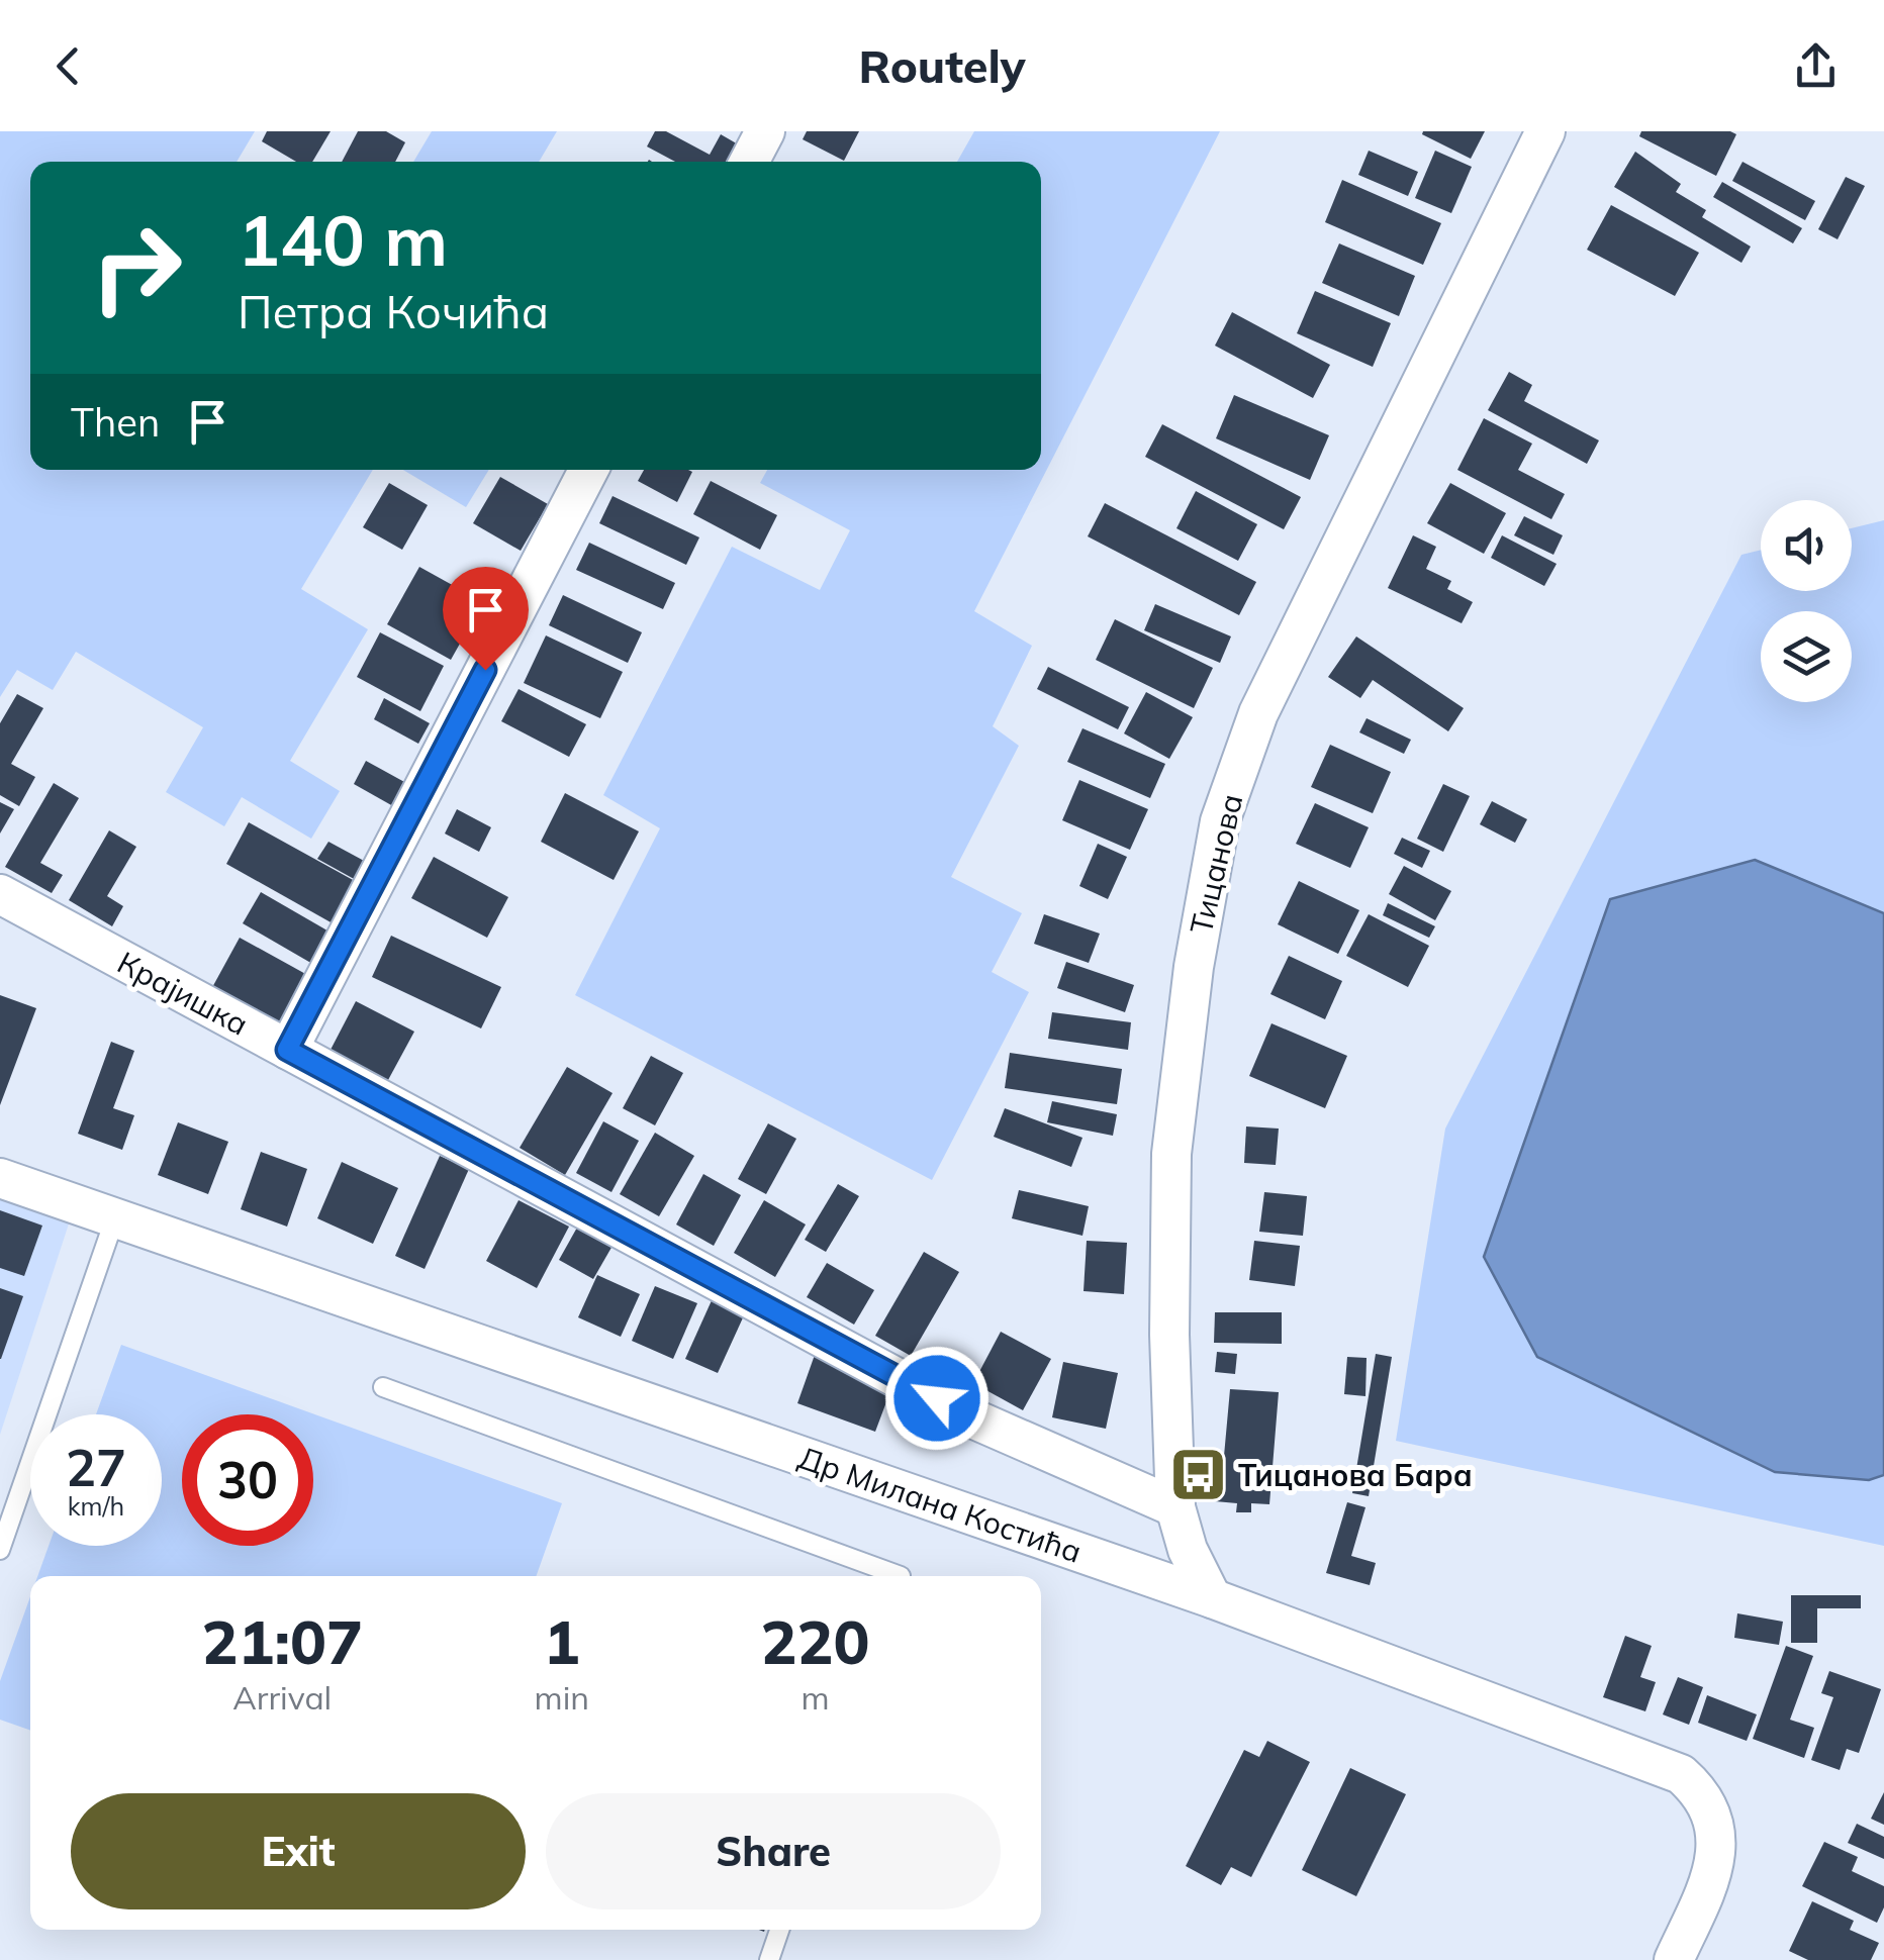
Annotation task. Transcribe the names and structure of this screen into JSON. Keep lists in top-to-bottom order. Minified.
{"streets":{"street":["Тицанова","Крајишка","Др Милана Костића"]},"crossings":[["Тицанова","Крајишка"],["Тицанова","Др Милана Костића"]],"places":{"bus stop":["Тицанова Бара"]},"page":{"header":"Routely","turn":["140 m","Петра Кочића"],"then":"Then","speed":"27 km/h","limit":"30","eta":["21:07","Arrival","1","min","220","m"],"buttons":["Exit","Share"]}}
